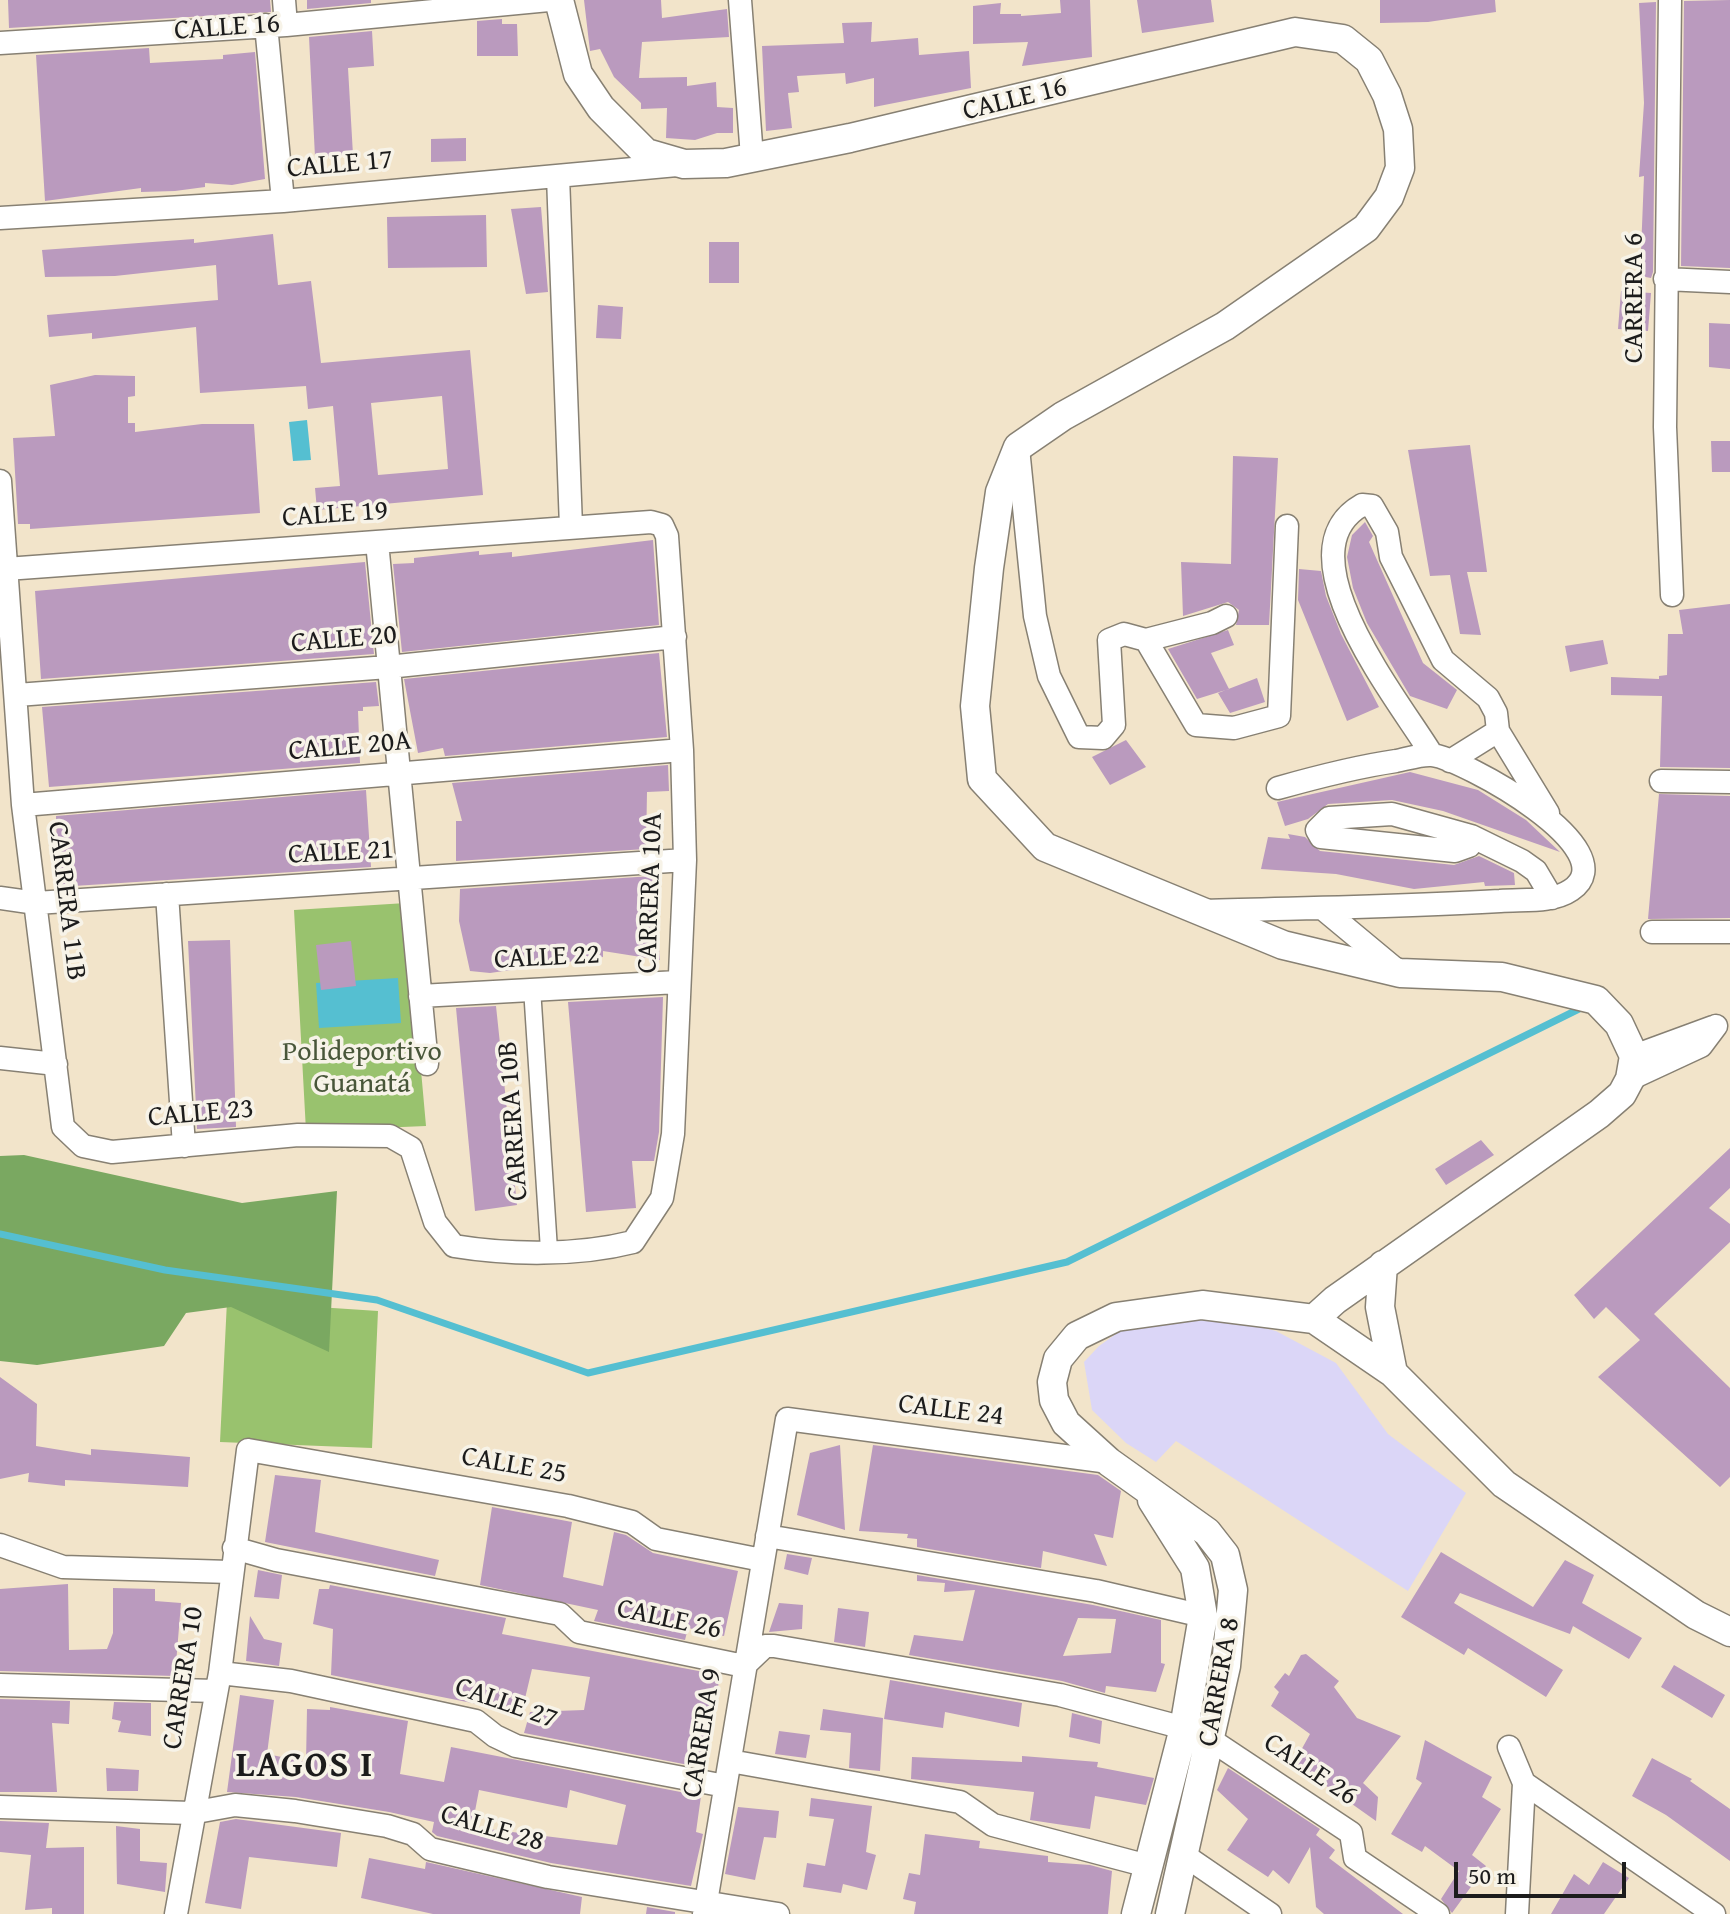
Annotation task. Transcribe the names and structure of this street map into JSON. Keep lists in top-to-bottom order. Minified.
{"streets":{"street":["CALLE 16","CALLE 17","CARRERA 6","CALLE 19","CALLE 20","CALLE 20A","CALLE 21","CARRERA 10A","CARRERA 11B","CALLE 22","CALLE 23","CARRERA 10B","CALLE 24","CALLE 25","CALLE 26","CARRERA 10","CARRERA 8","CALLE 27","CARRERA 9","CALLE 28"]},"crossings":[["CALLE 16","CALLE 17"],["CALLE 19","CARRERA 10A"],["CALLE 19","CARRERA 11B"],["CALLE 20","CARRERA 10A"],["CALLE 20","CARRERA 11B"],["CALLE 20A","CARRERA 10A"],["CALLE 20A","CARRERA 11B"],["CALLE 21","CARRERA 10A"],["CALLE 21","CARRERA 11B"],["CARRERA 10A","CALLE 22"],["CARRERA 10A","CALLE 23"],["CARRERA 10A","CARRERA 10B"],["CARRERA 11B","CALLE 23"],["CALLE 22","CARRERA 10B"],["CALLE 23","CARRERA 10B"],["CALLE 24","CARRERA 8"],["CALLE 24","CARRERA 9"],["CALLE 25","CARRERA 10"],["CALLE 25","CARRERA 9"],["CALLE 26","CARRERA 10"],["CALLE 26","CARRERA 8"],["CALLE 26","CARRERA 9"],["CARRERA 10","CALLE 27"],["CARRERA 10","CALLE 28"],["CALLE 27","CARRERA 9"],["CARRERA 9","CALLE 28"]],"districts":["LAGOS I"],"parks":["Polideportivo Guanatá"],"scale_bar":"50 m"}
